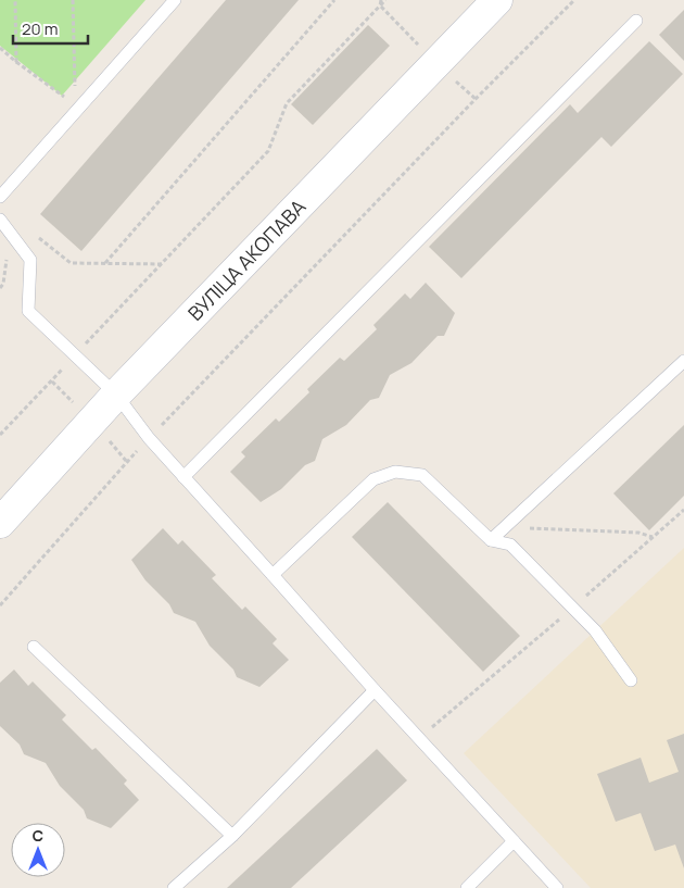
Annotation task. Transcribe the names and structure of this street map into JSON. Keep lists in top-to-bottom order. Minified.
{"streets":{"main road":["ВУЛІЦА АКОПАВА"]},"scale_bar":"20 m","north":"top"}
